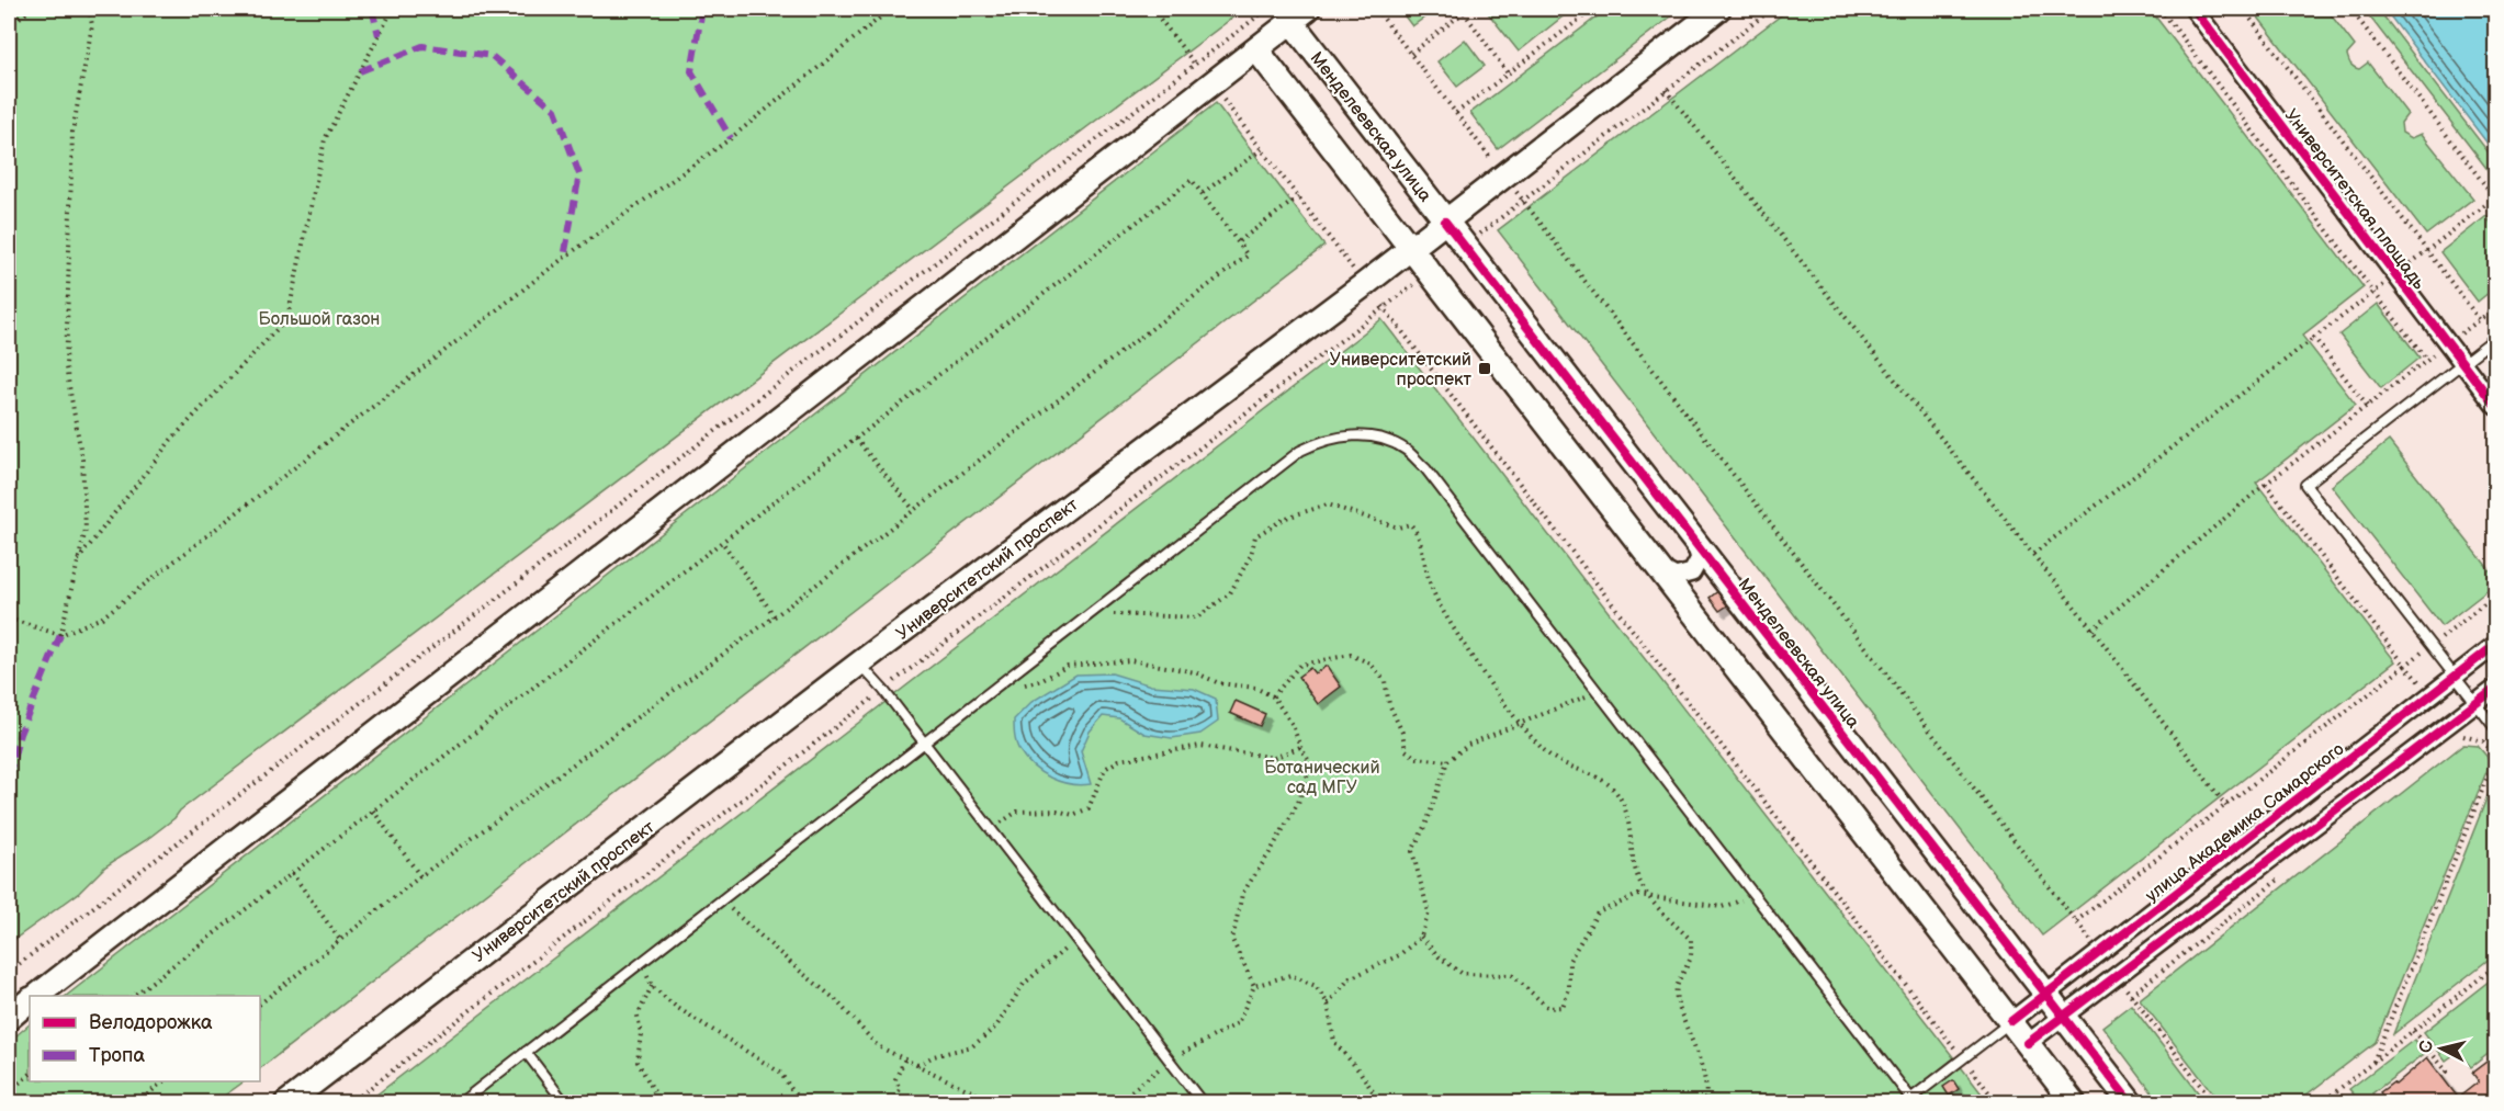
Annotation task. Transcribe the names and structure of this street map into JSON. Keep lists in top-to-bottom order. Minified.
{"streets":{"main road":["Менделеевская улица","Университетский проспект"],"street":["Университетская площадь","улица Академика Самарского"]},"crossings":[["Менделеевская улица","Университетский проспект"],["Менделеевская улица","улица Академика Самарского"]],"parks":["Большой газон","Ботанический сад МГУ"],"places":{"transit":["Университетский проспект"]},"legend":["Велодорожка","Тропа"],"north":"left"}
